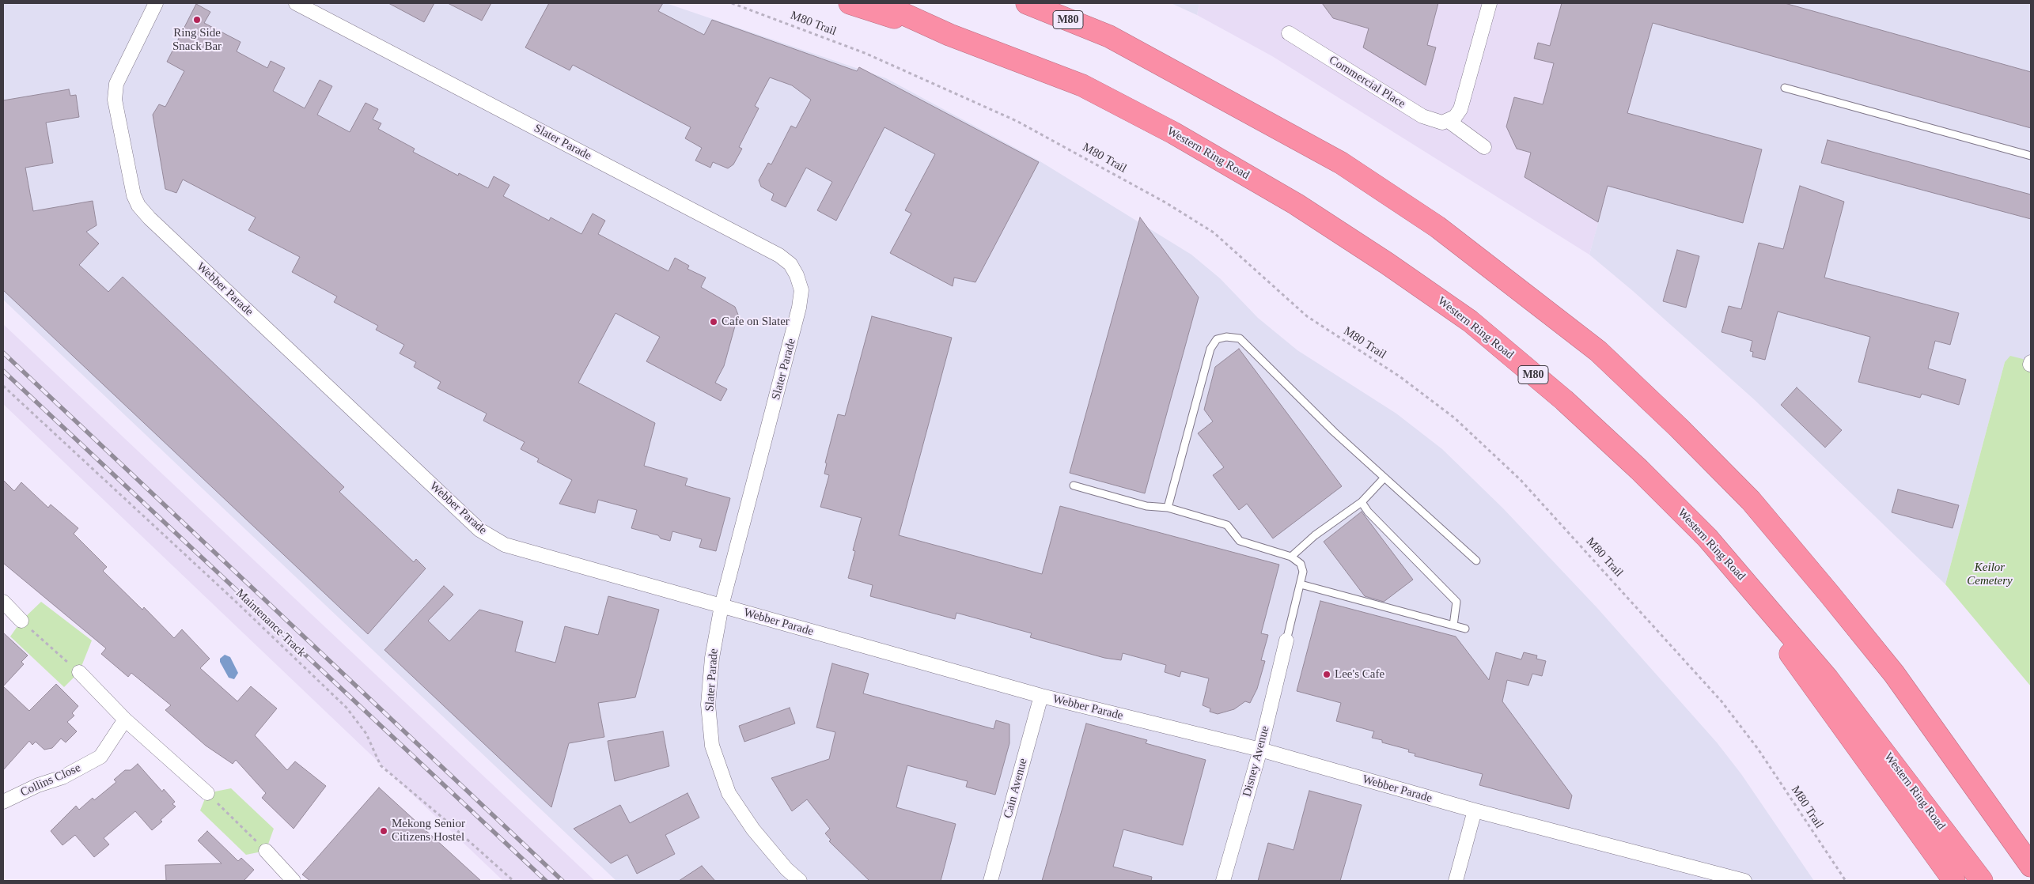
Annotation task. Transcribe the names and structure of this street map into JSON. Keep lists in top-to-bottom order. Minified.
{"streets":{"highway":["M80","Western Ring Road"],"street":["Commercial Place","Slater Parade","Webber Parade","Disney Avenue","Collins Close","Cain Avenue"],"path":["M80 Trail","Maintenance Track"]},"crossings":[["Slater Parade","Webber Parade"],["Webber Parade","Disney Avenue"],["Webber Parade","Cain Avenue"]],"parks":["Keilor Cemetery"],"places":["Ring Side Snack Bar","Cafe on Slater","Lee's Cafe","Mekong Senior Citizens Hostel"]}
